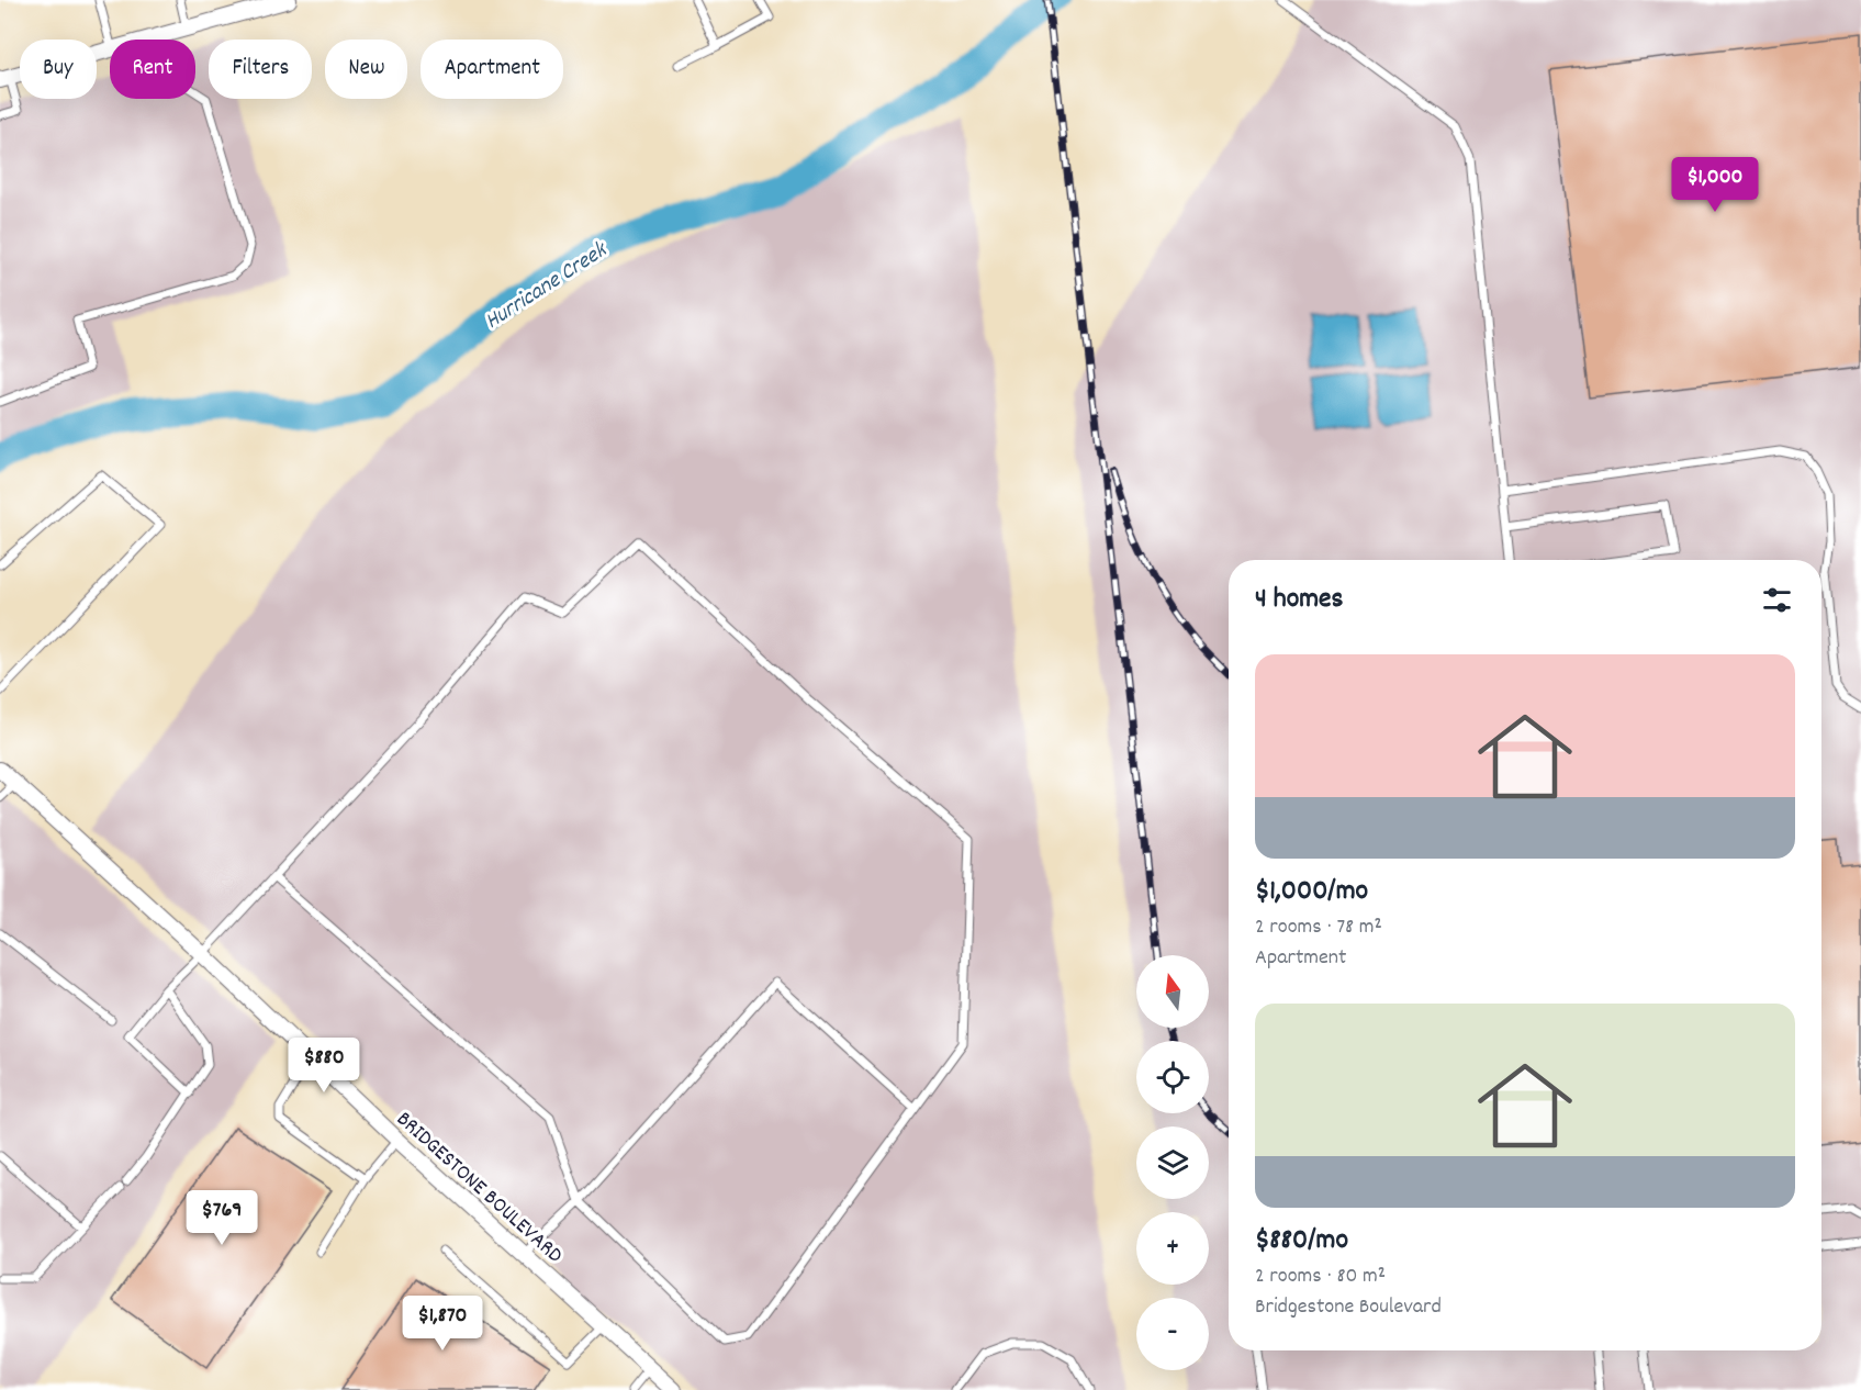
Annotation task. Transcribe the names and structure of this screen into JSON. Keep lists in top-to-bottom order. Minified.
{"streets":{"street":["BRIDGESTONE BOULEVARD"]},"water":["Hurricane Creek"],"north":"top","page":{"chip":["Buy","Rent","Filters","New","Apartment"],"price":["$1,000","$880","$769","$1,870"],"heading":"4 homes","list":[{"name":"$1,000/mo","note":"2 rooms · 78 m² · Apartment"},{"name":"$880/mo","note":"2 rooms · 80 m² · Bridgestone Boulevard"}],"map_buttons":["+","−"]}}
